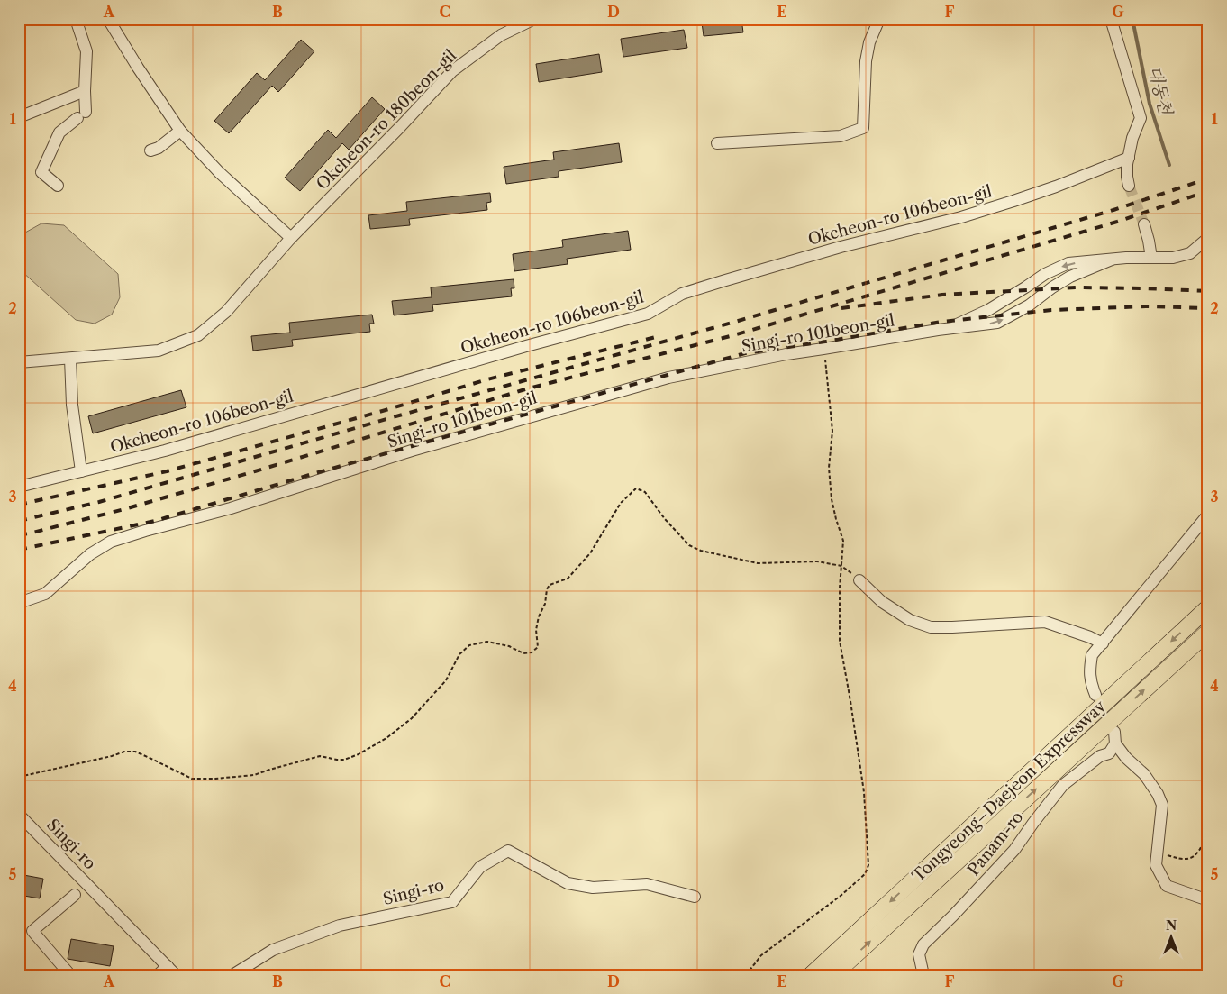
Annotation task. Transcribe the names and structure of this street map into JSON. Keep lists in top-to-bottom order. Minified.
{"streets":{"highway":["Tongyeong–Daejeon Expressway"],"street":["Okcheon-ro 180beon-gil","Okcheon-ro 106beon-gil","Singi-ro 101beon-gil","Panam-ro","Singi-ro"]},"water":["대동천"],"north":"top","grid":{"columns":["A","B","C","D","E","F","G"],"rows":["1","2","3","4","5"]}}
